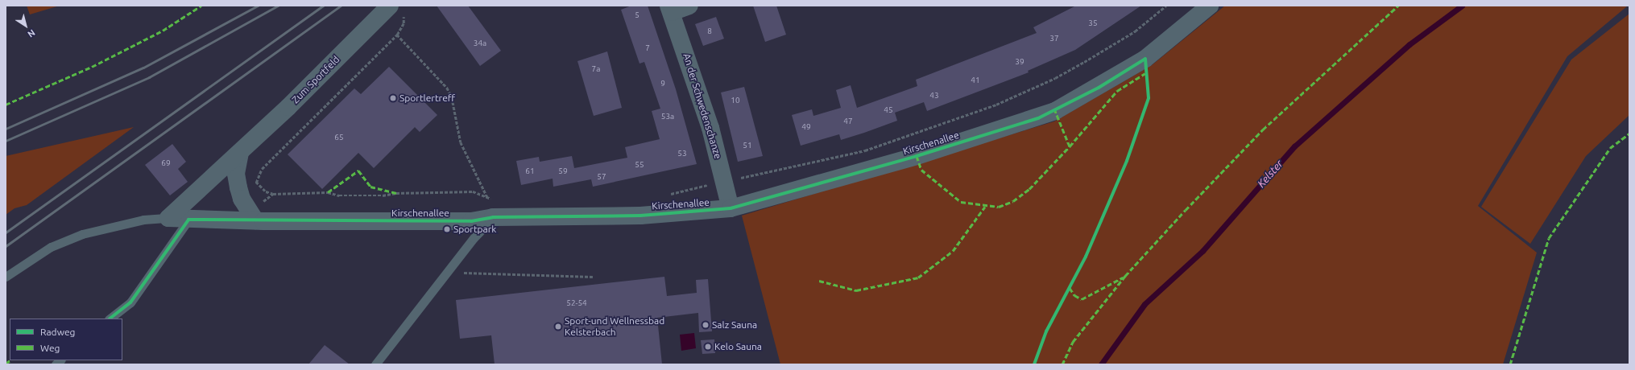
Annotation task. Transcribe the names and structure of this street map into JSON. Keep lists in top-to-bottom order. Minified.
{"streets":{"street":["Zum Sportfeld","An der Schwedenschanze","Kirschenallee"]},"crossings":[["Zum Sportfeld","Kirschenallee"],["An der Schwedenschanze","Kirschenallee"]],"water":["Kelster"],"places":["Sportlertreff","Sportpark","Salz Sauna","Sport-und Wellnessbad Kelsterbach","Kelo Sauna"],"house_numbers":["5","35","8","37","34a","7","39","7a","41","9","43","10","45","53a","47","49","65","51","53","69","55","61","59","57","52-54"],"legend":["Radweg","Weg"],"north":"bottom right"}
